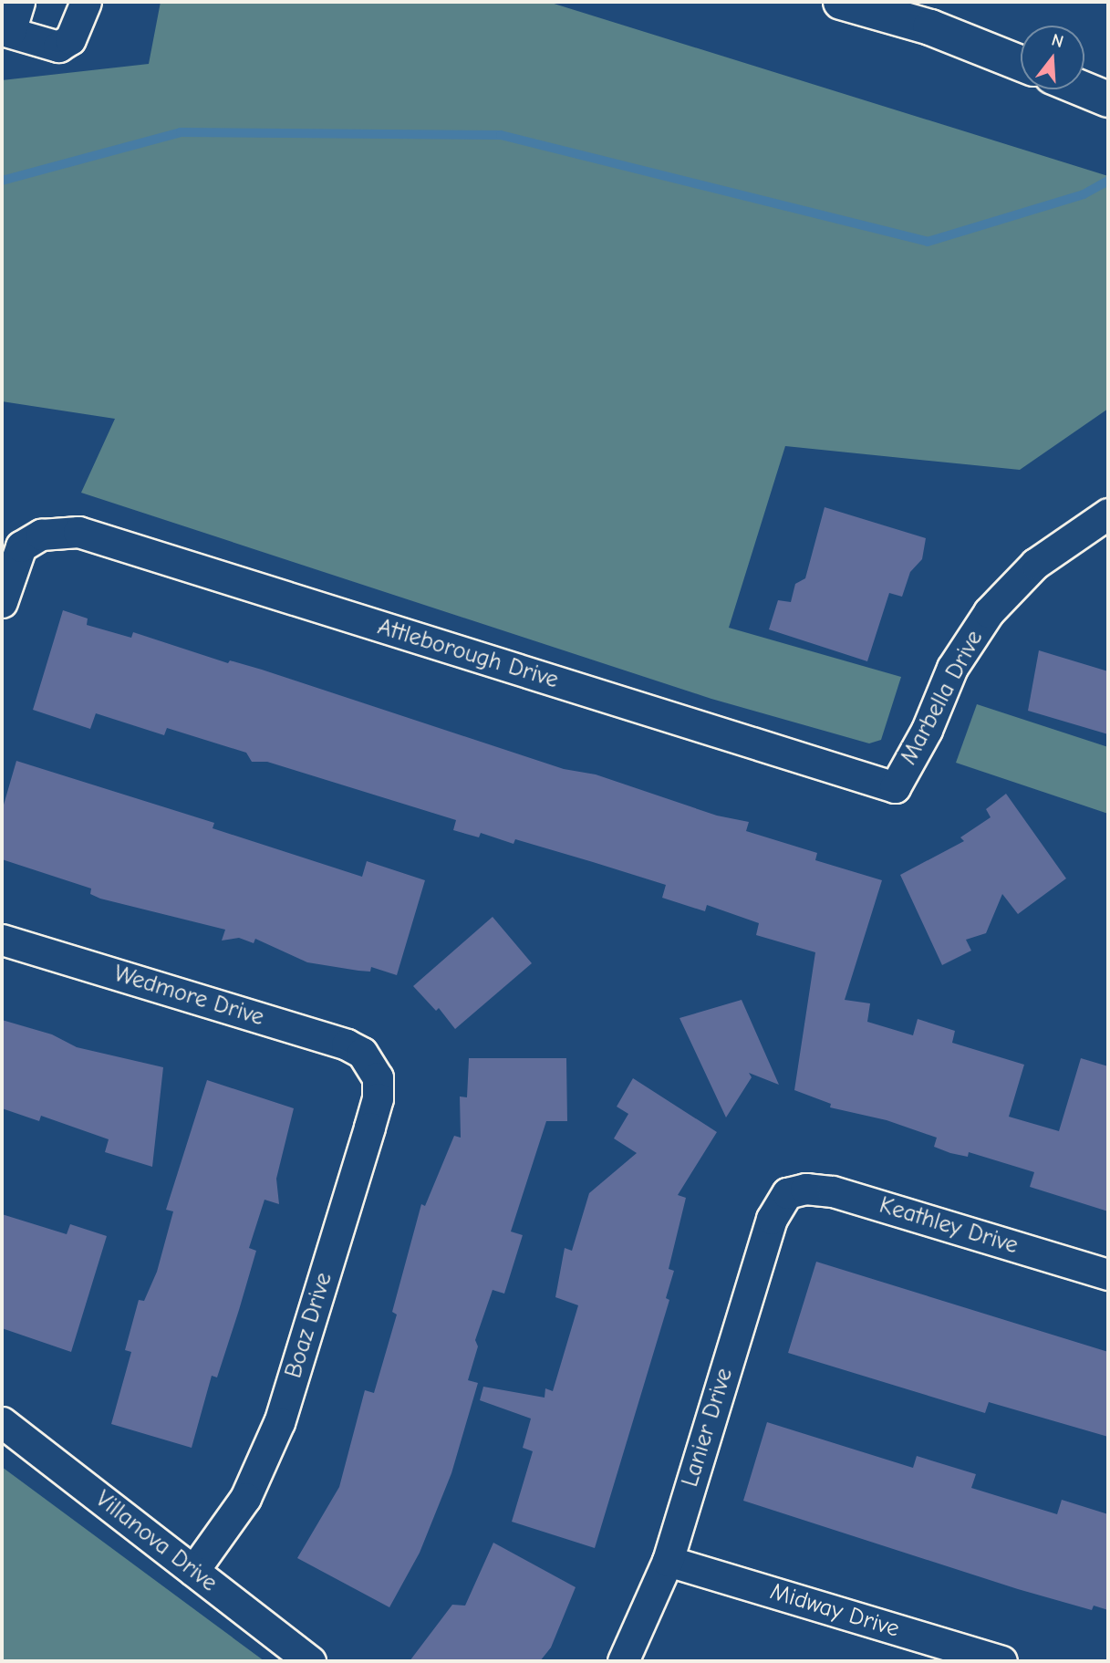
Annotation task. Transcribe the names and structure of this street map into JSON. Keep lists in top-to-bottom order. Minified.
{"streets":{"street":["Attleborough Drive","Marbella Drive","Wedmore Drive","Keathley Drive","Boaz Drive","Lanier Drive","Villanova Drive","Midway Drive"]},"crossings":[["Attleborough Drive","Marbella Drive"],["Wedmore Drive","Boaz Drive"],["Keathley Drive","Lanier Drive"],["Boaz Drive","Villanova Drive"],["Lanier Drive","Midway Drive"]],"north":"top"}
